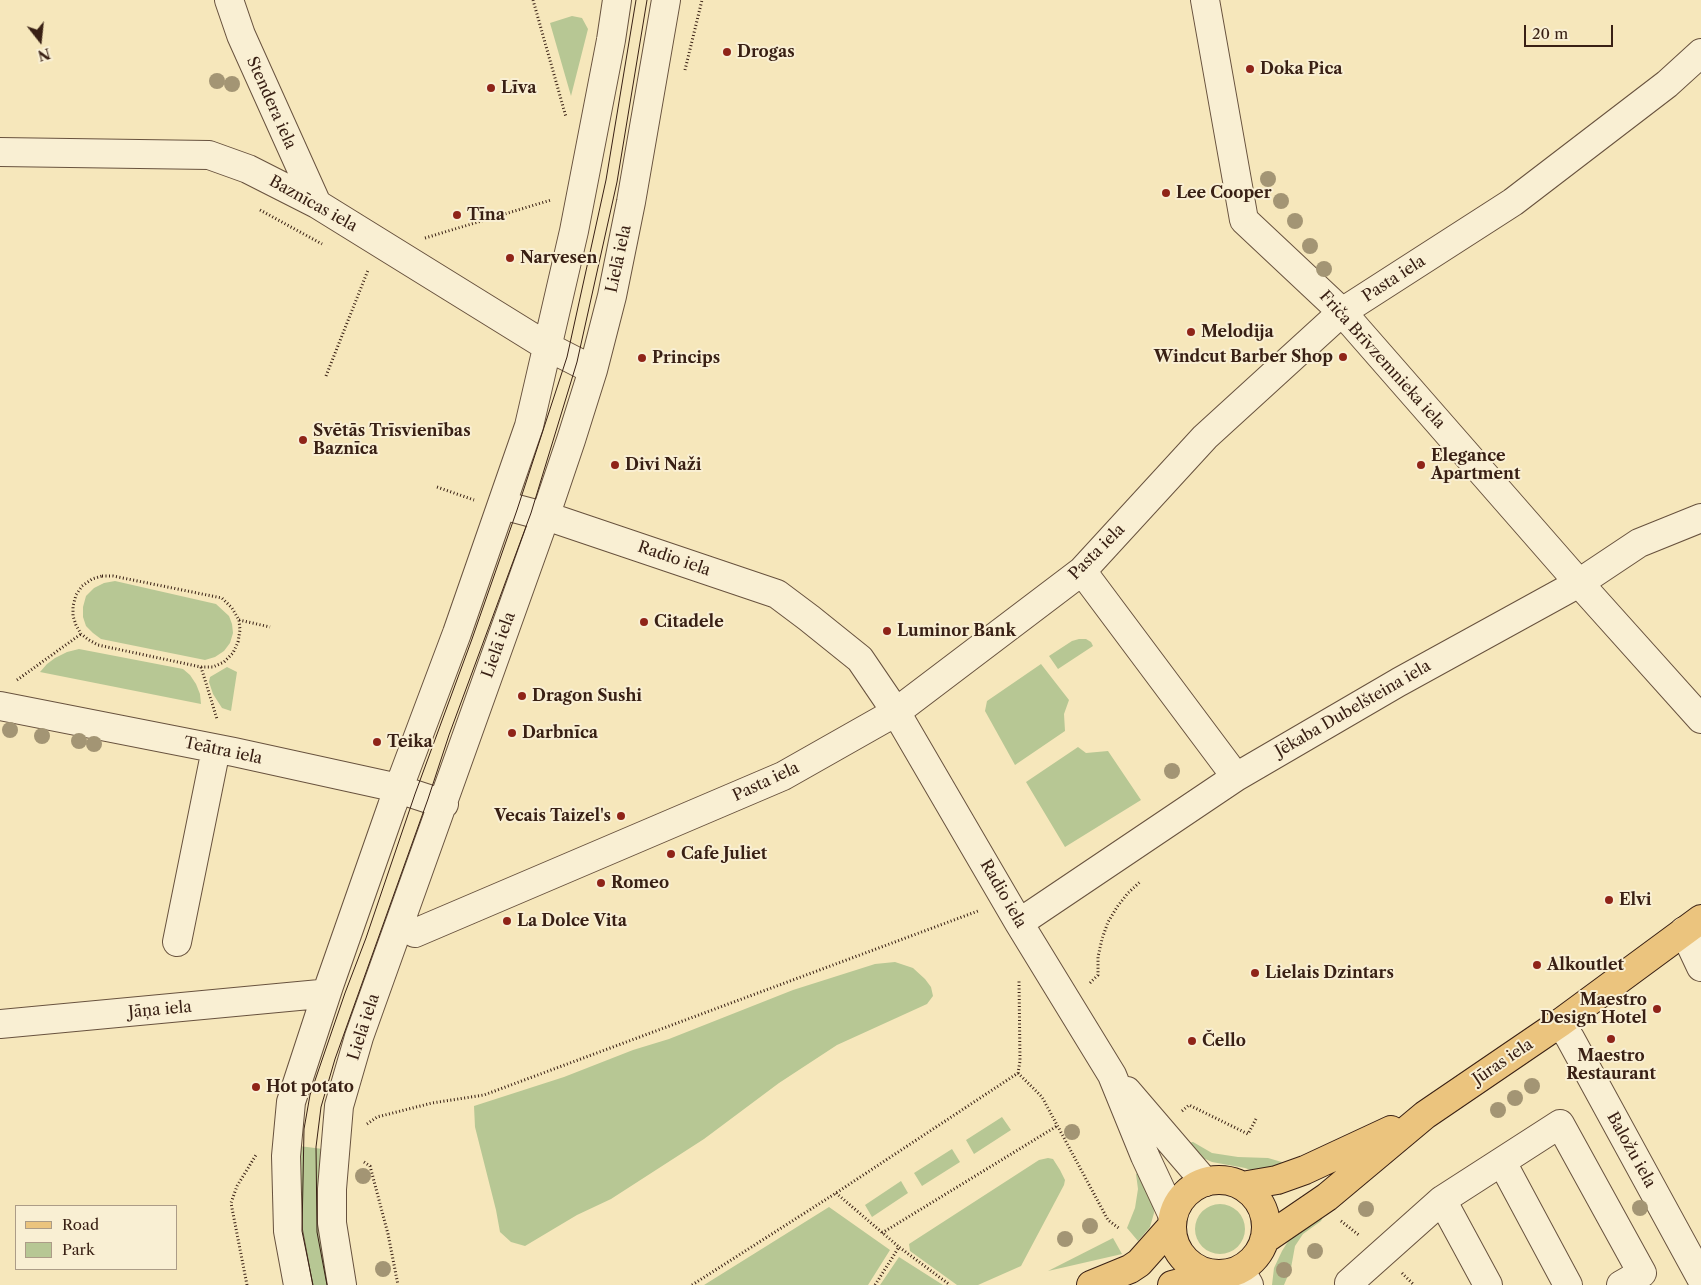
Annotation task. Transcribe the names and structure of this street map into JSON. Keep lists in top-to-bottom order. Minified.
{"streets":{"main road":["Jūras iela"],"street":["Stendera iela","Baznīcas iela","Lielā iela","Pasta iela","Friča Brīvzemnieka iela","Radio iela","Jēkaba Dubelšteina iela","Teātra iela","Jāņa iela","Baložu iela"]},"crossings":[["Stendera iela","Baznīcas iela"],["Baznīcas iela","Lielā iela"],["Lielā iela","Radio iela"],["Lielā iela","Teātra iela"],["Pasta iela","Friča Brīvzemnieka iela"],["Pasta iela","Radio iela"],["Friča Brīvzemnieka iela","Jēkaba Dubelšteina iela"],["Radio iela","Jēkaba Dubelšteina iela"],["Jūras iela","Baložu iela"]],"places":["Drogas","Doka Pica","Līva","Lee Cooper","Tīna","Narvesen","Melodija","Windcut Barber Shop","Princips","Svētās Trīsvienības Baznīca","Divi Naži","Elegance Apartment","Citadele","Luminor Bank","Dragon Sushi","Darbnīca","Teika","Vecais Taizel's","Cafe Juliet","Romeo","Elvi","La Dolce Vita","Alkoutlet","Lielais Dzintars","Maestro Design Hotel","Maestro Restaurant","Čello","Hot potato"],"legend":["Road","Park"],"scale_bar":"20 m","north":"bottom"}
